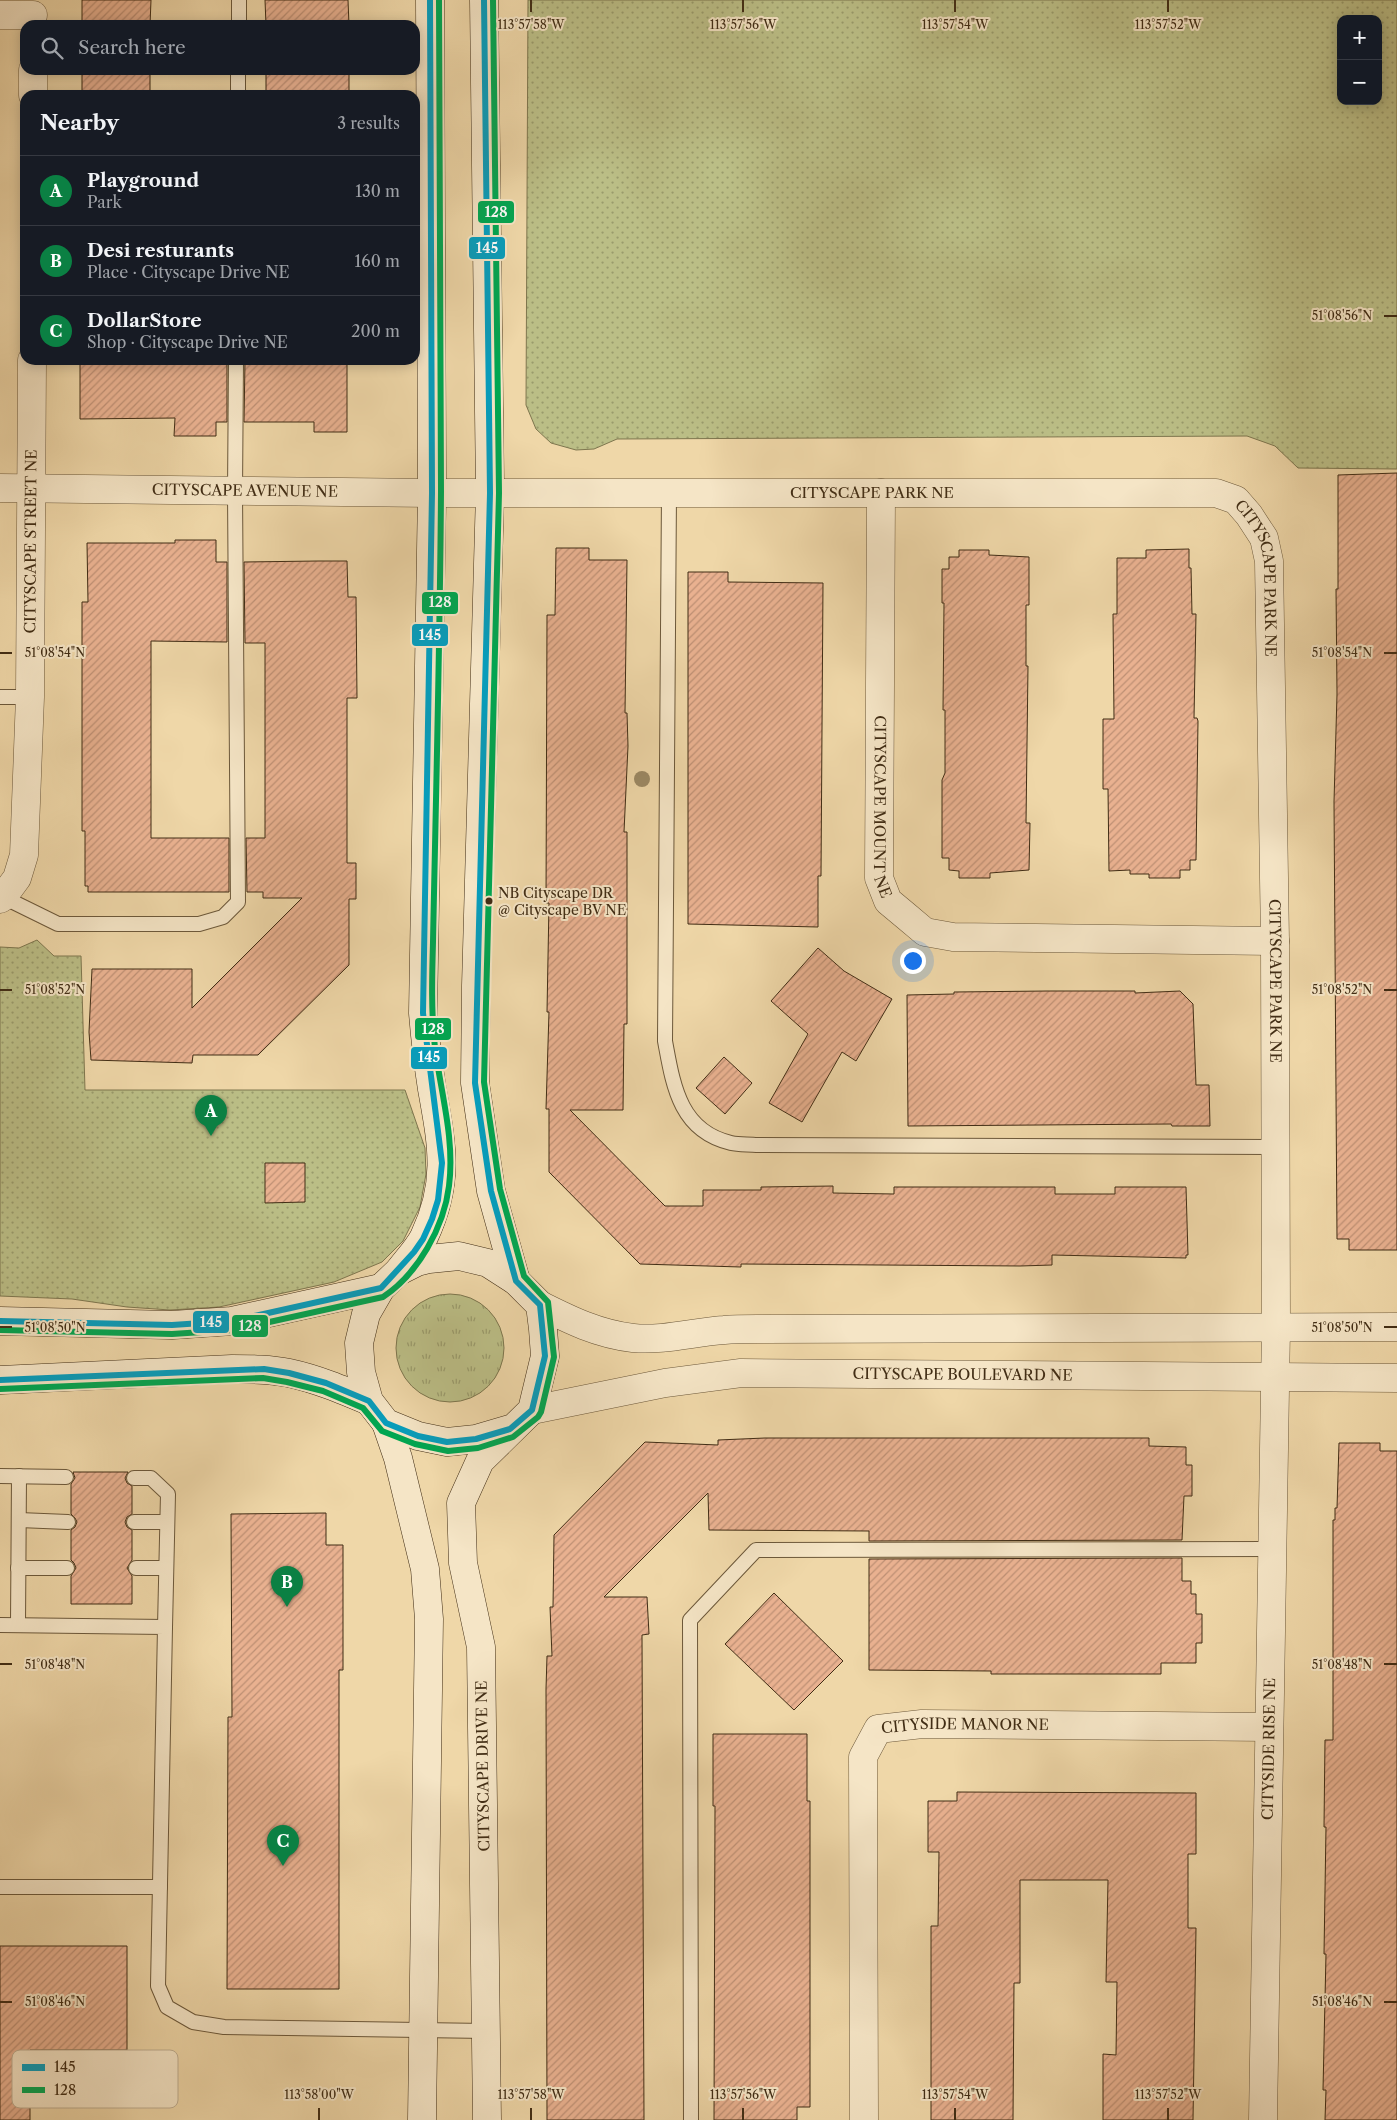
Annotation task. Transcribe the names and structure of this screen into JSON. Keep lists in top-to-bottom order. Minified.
{"streets":{"street":["CITYSCAPE AVENUE NE","CITYSCAPE PARK NE","CITYSCAPE STREET NE","CITYSCAPE MOUNT NE","CITYSCAPE BOULEVARD NE","CITYSIDE MANOR NE","CITYSIDE RISE NE","CITYSCAPE DRIVE NE"]},"crossings":[["CITYSCAPE AVENUE NE","CITYSCAPE PARK NE"],["CITYSCAPE AVENUE NE","CITYSCAPE STREET NE"],["CITYSCAPE PARK NE","CITYSCAPE MOUNT NE"],["CITYSCAPE PARK NE","CITYSCAPE BOULEVARD NE"],["CITYSCAPE PARK NE","CITYSIDE RISE NE"],["CITYSCAPE BOULEVARD NE","CITYSIDE RISE NE"],["CITYSCAPE BOULEVARD NE","CITYSCAPE DRIVE NE"],["CITYSIDE MANOR NE","CITYSIDE RISE NE"]],"places":["NB Cityscape DR @ Cityscape BV NE"],"lines":["transit line 145","transit line 128"],"legend":["145","128"],"page":{"map_buttons":["+","−"],"search":"Search here","heading":["Nearby","3 results"],"list":[{"mark":"A","name":"Playground","note":"Park","value":"130 m"},{"mark":"B","name":"Desi resturants","note":"Place · Cityscape Drive NE","value":"160 m"},{"mark":"C","name":"DollarStore","note":"Shop · Cityscape Drive NE","value":"200 m"}],"pins":["A","B","C"]},"coordinates":["113°57'58\"W","113°57'56\"W","113°57'54\"W","113°57'52\"W","51°08'56\"N","51°08'54\"N","51°08'52\"N","51°08'50\"N","51°08'48\"N","51°08'46\"N","113°58'00\"W"]}
